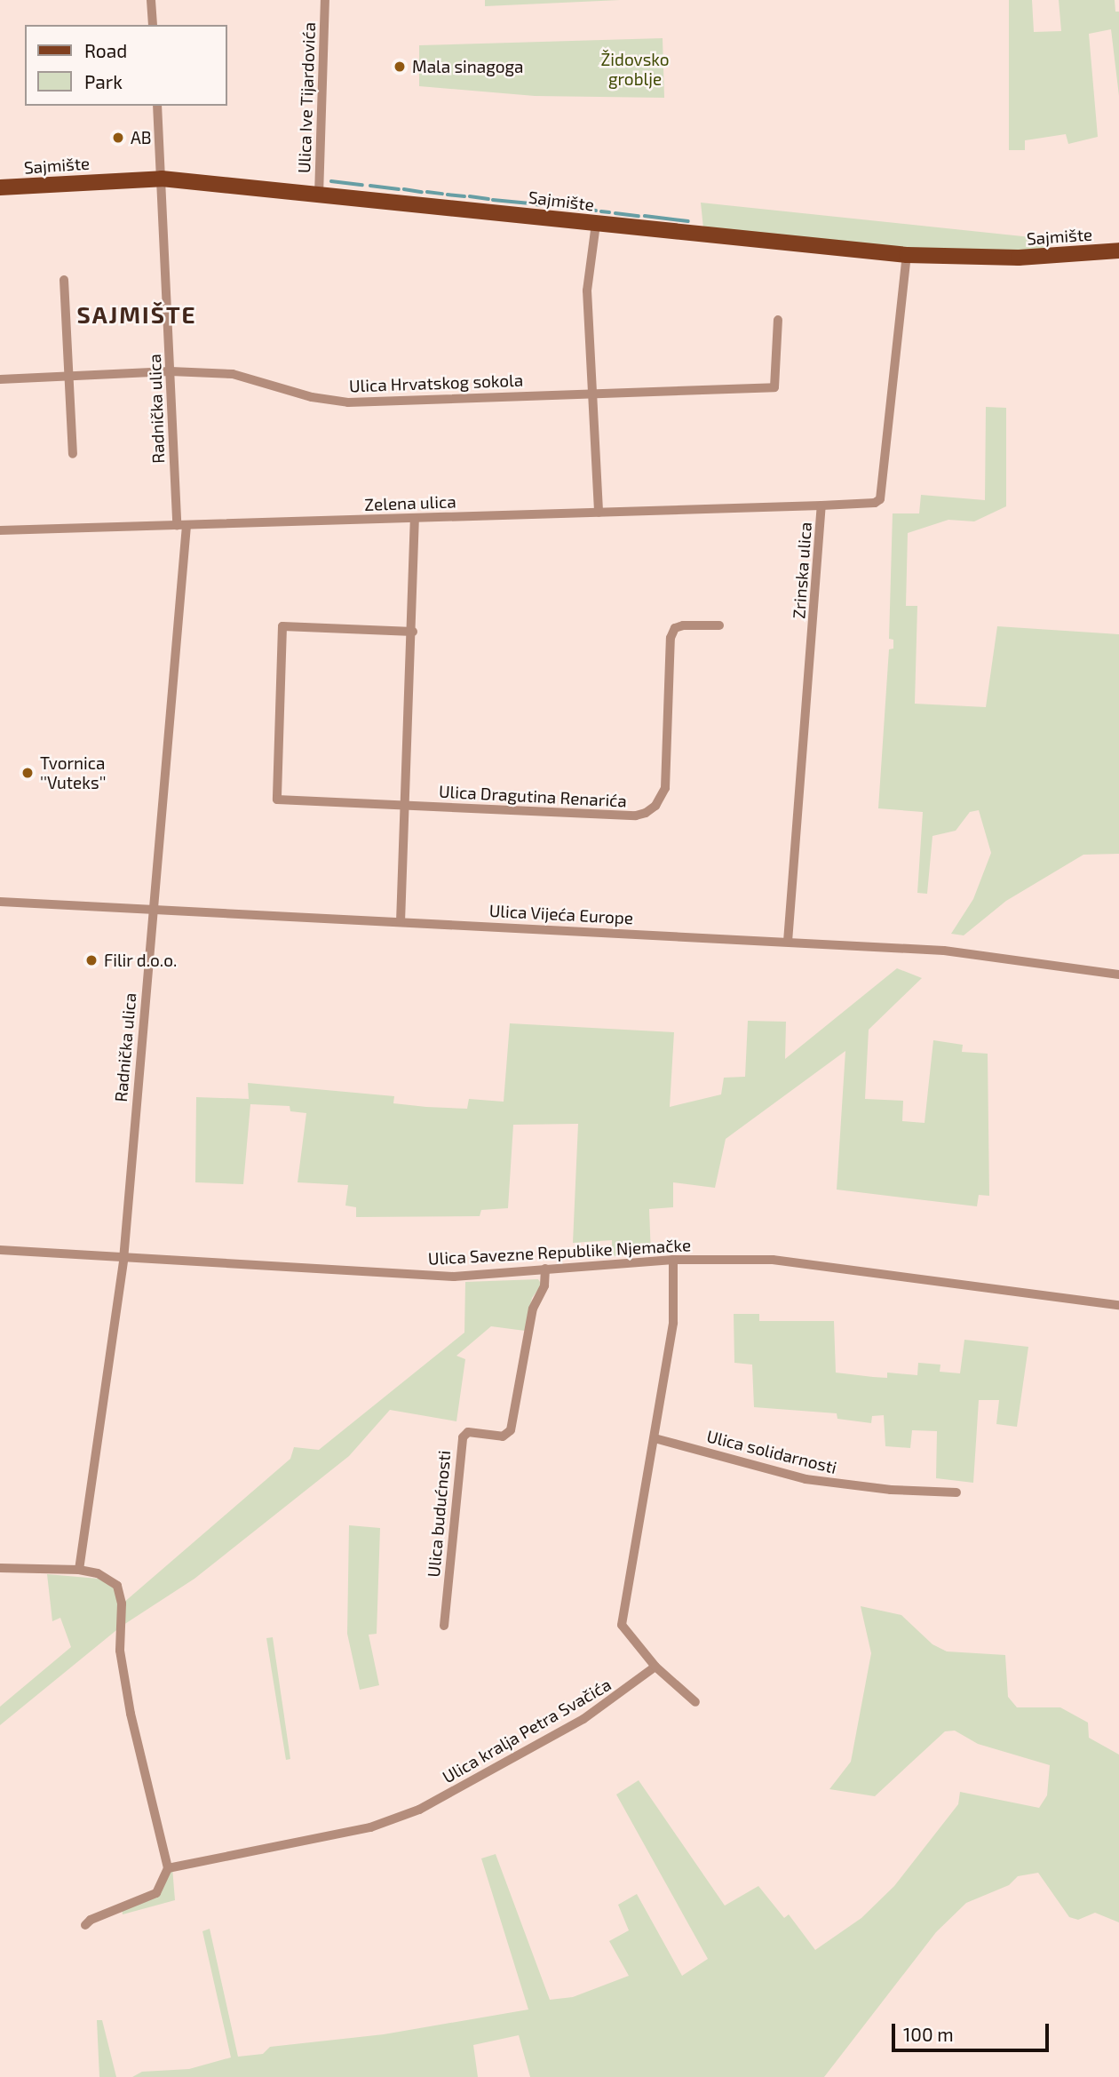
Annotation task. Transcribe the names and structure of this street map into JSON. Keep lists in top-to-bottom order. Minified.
{"streets":{"main road":["Sajmište"],"street":["Ulica Ive Tijardovića","Ulica Hrvatskog sokola","Radnička ulica","Zelena ulica","Zrinska ulica","Ulica Dragutina Renarića","Ulica Vijeća Europe","Ulica Savezne Republike Njemačke","Ulica solidarnosti","Ulica budućnosti","Ulica kralja Petra Svačića"]},"crossings":[["Ulica Ive Tijardovića","Sajmište"],["Sajmište","Radnička ulica"],["Sajmište","Zrinska ulica"],["Ulica Hrvatskog sokola","Radnička ulica"],["Radnička ulica","Zelena ulica"],["Radnička ulica","Ulica Vijeća Europe"],["Radnička ulica","Ulica Savezne Republike Njemačke"],["Zelena ulica","Zrinska ulica"],["Zrinska ulica","Ulica Vijeća Europe"],["Ulica Savezne Republike Njemačke","Ulica budućnosti"]],"districts":["SAJMIŠTE"],"parks":["Židovsko groblje"],"places":["Mala sinagoga","AB","Tvornica ''Vuteks''","Filir d.o.o."],"legend":["Road","Park"],"scale_bar":"100 m"}
